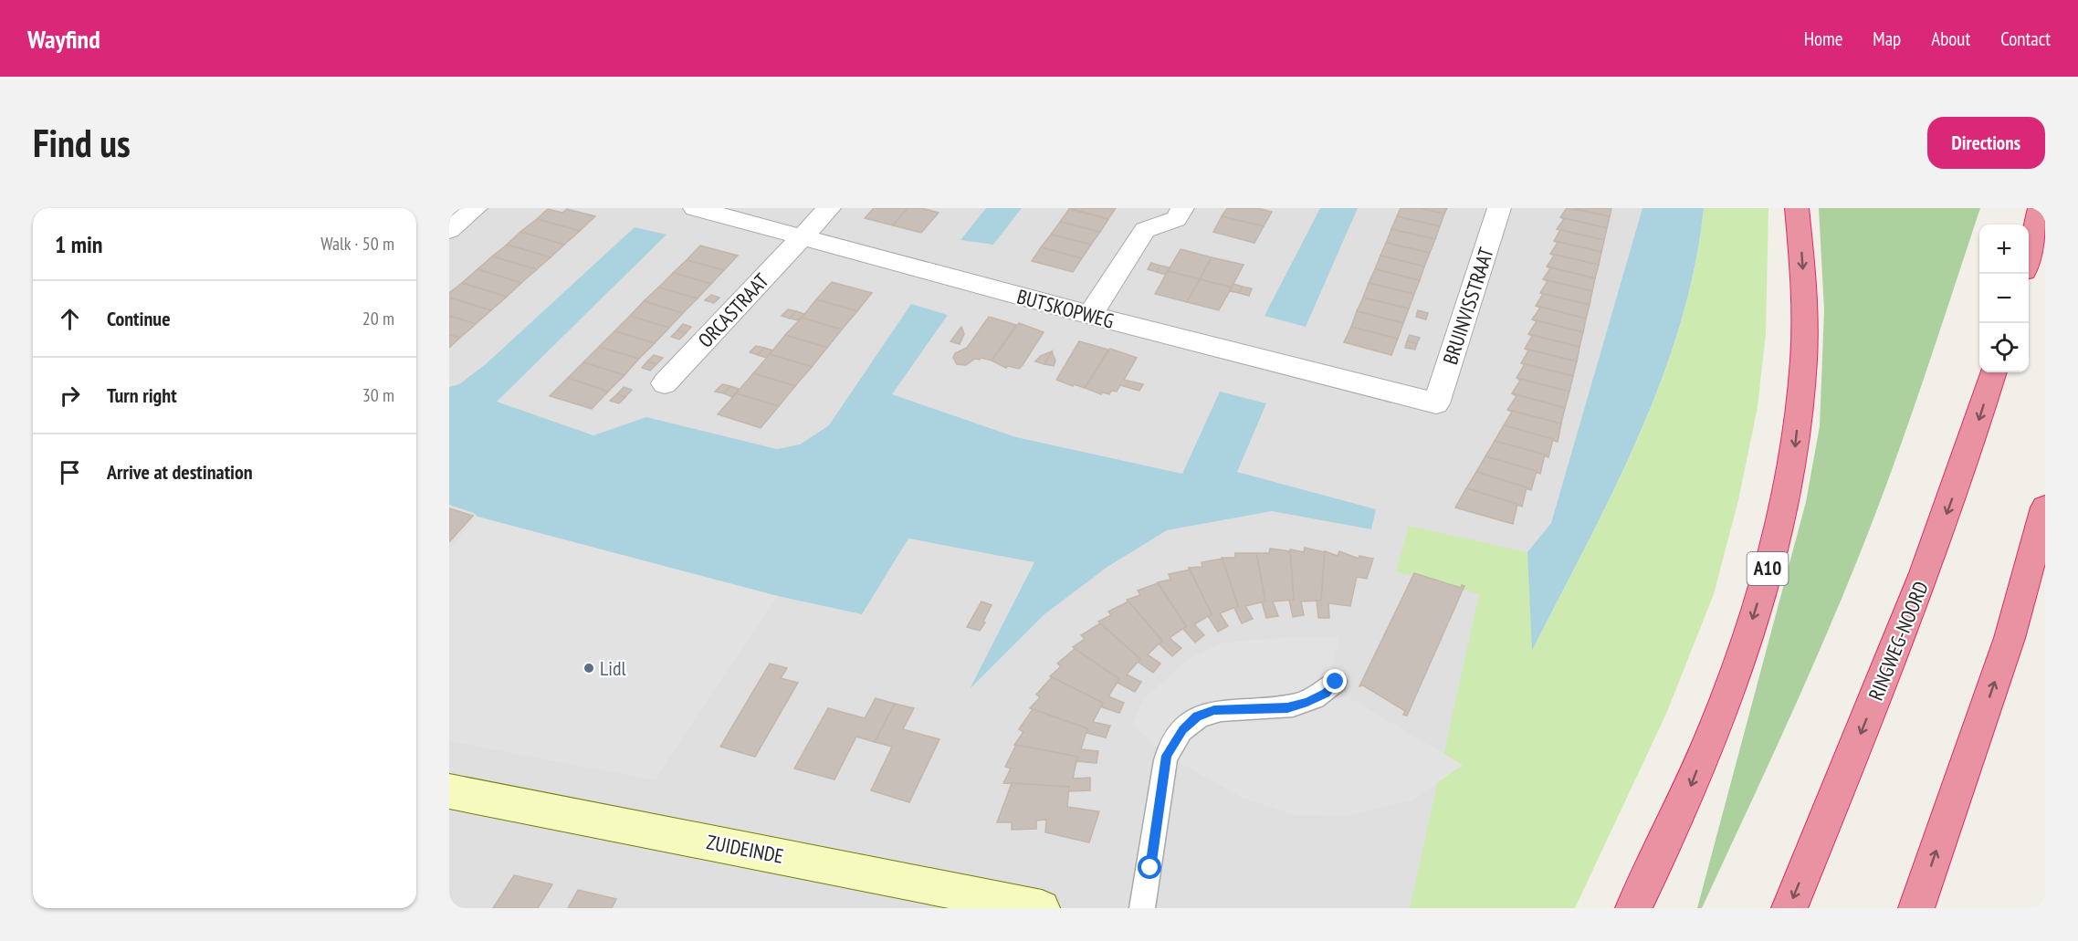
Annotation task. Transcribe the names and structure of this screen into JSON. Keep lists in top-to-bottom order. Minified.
{"streets":{"highway":["A10","RINGWEG-NOORD"],"street":["BRUINVISSTRAAT","BUTSKOPWEG","ORCASTRAAT","ZUIDEINDE"]},"crossings":[["BRUINVISSTRAAT","BUTSKOPWEG"],["BUTSKOPWEG","ORCASTRAAT"]],"places":["Lidl"],"page":{"header":"Wayfind","nav":["Home","Map","About","Contact"],"buttons":"Directions","title":"Find us","heading":["1 min","Walk · 50 m"],"map_buttons":["+","−"],"list":[["Continue","20 m"],["Turn right","30 m"],"Arrive at destination"]}}
